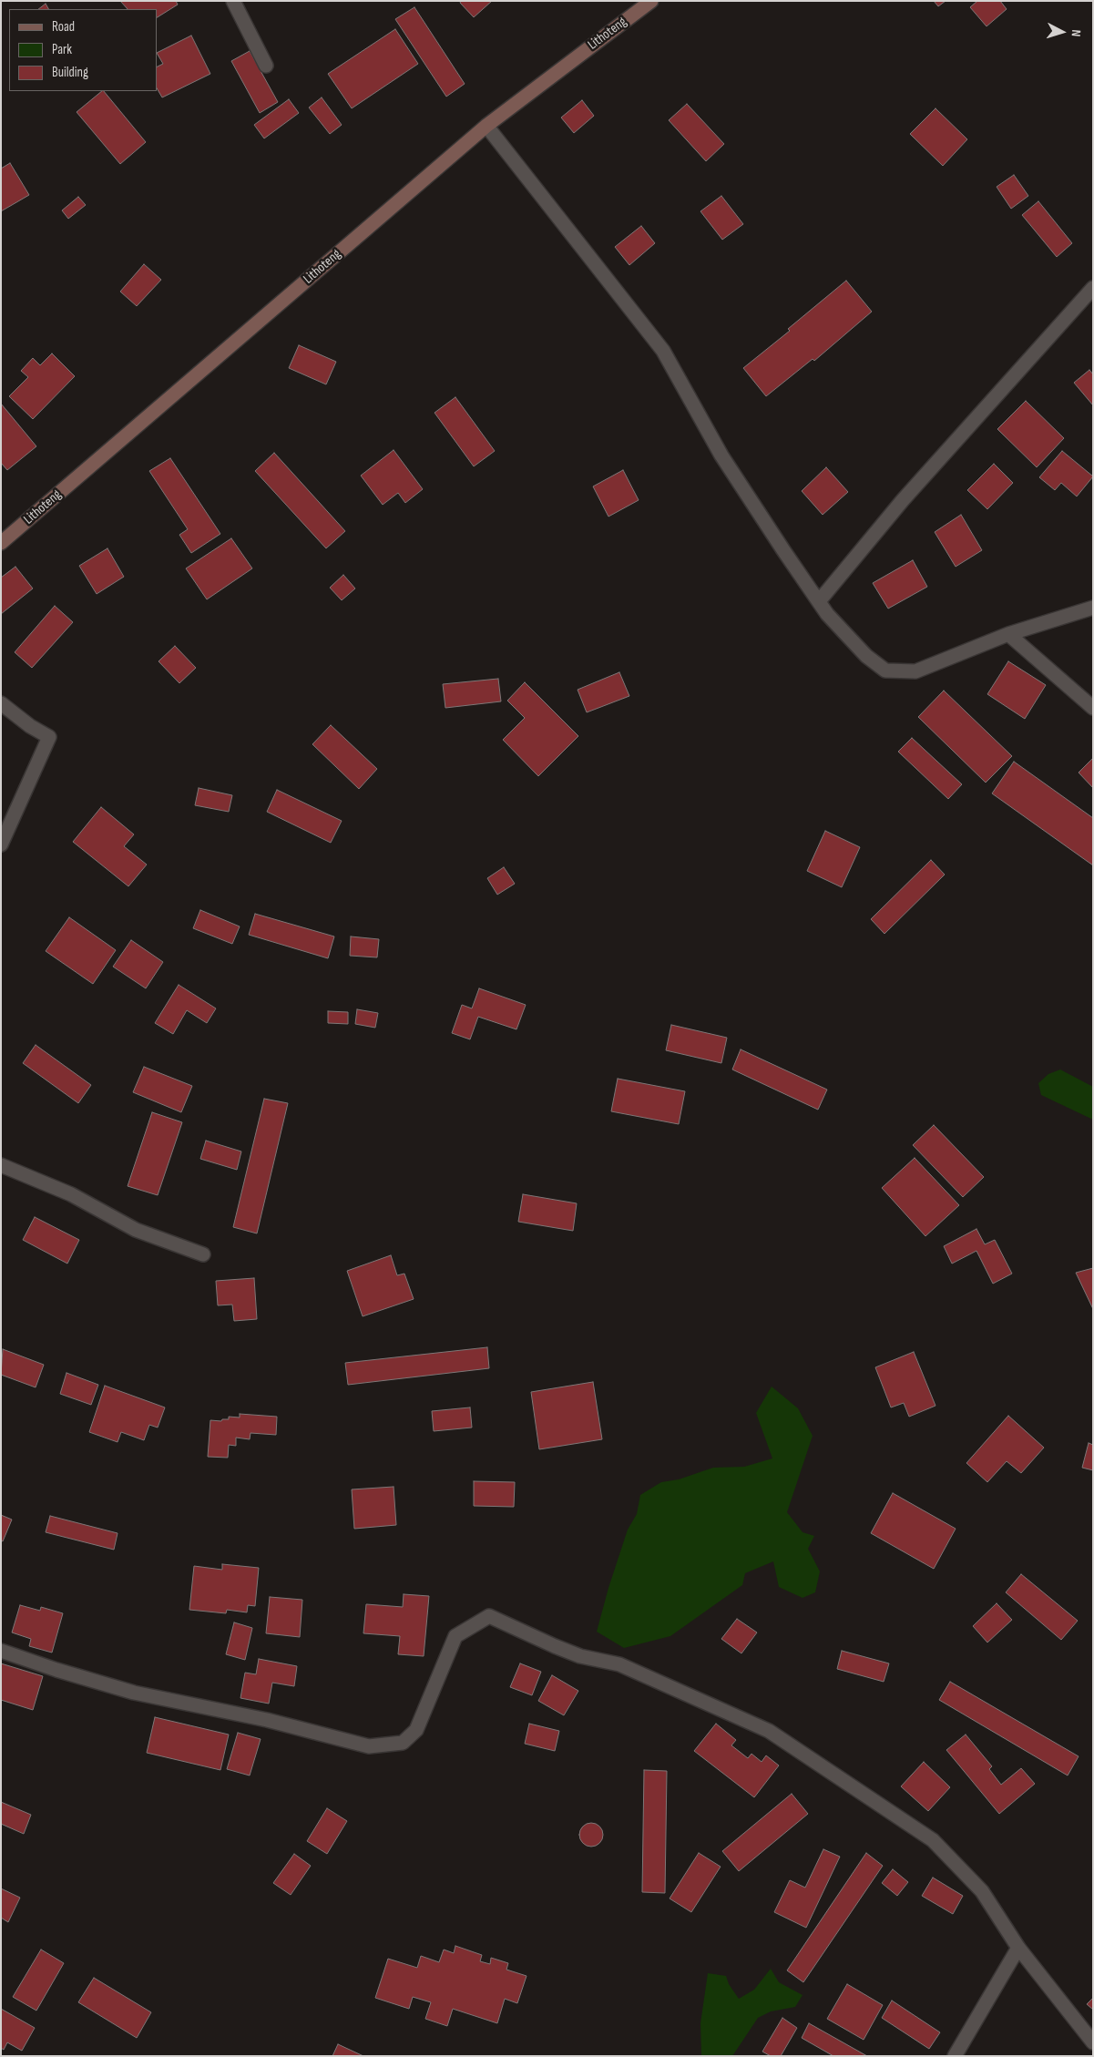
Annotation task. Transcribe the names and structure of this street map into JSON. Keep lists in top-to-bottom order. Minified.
{"streets":{"main road":["Lithoteng"]},"legend":["Road","Park","Building"],"north":"right"}
